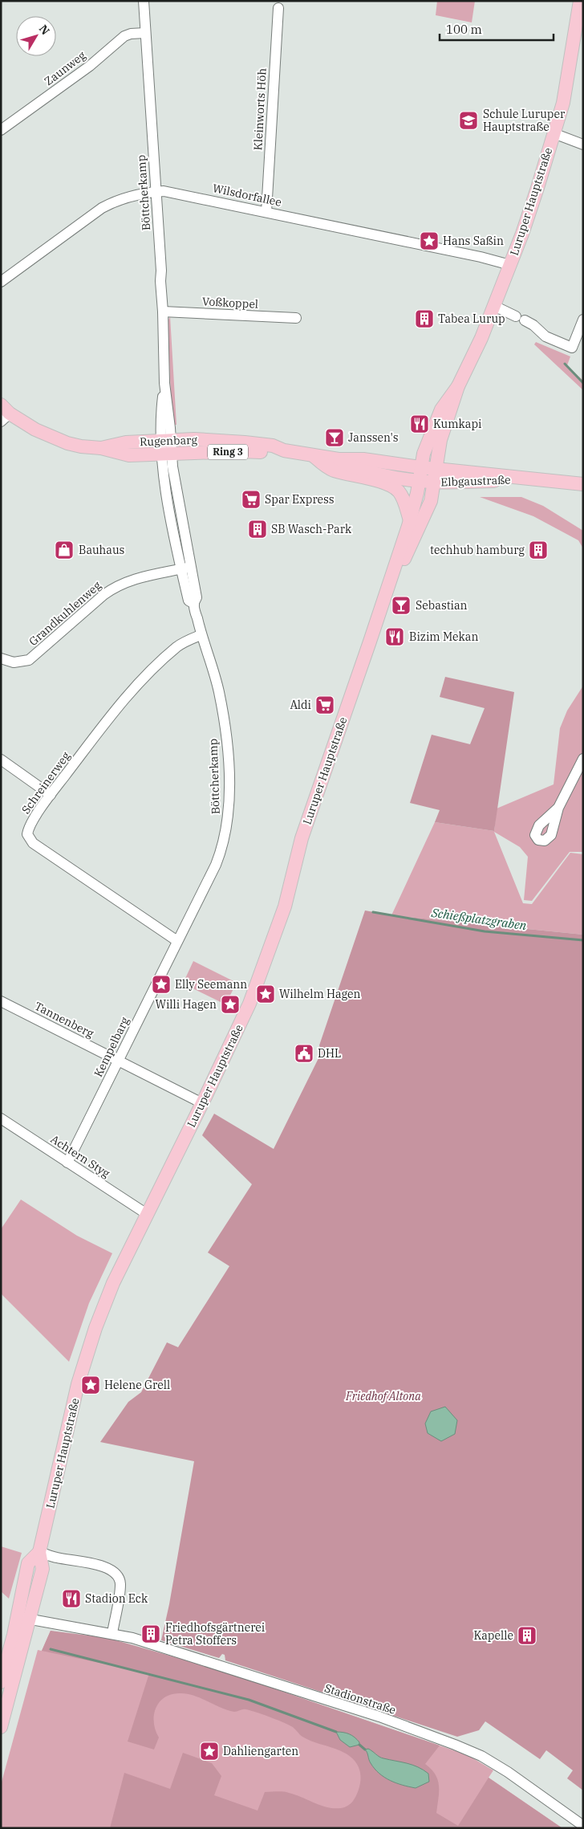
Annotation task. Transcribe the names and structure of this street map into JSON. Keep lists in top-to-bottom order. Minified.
{"streets":{"main road":["Luruper Hauptstraße","Rugenbarg","Ring 3","Elbgaustraße"],"street":["Zaunweg","Kleinworts Höh","Böttcherkamp","Wilsdorfallee","Voßkoppel","Grandkuhlenweg","Schreinerweg","Tannenberg","Kempelbarg","Achtern Styg","Stadionstraße"]},"crossings":[["Zaunweg","Böttcherkamp"],["Kleinworts Höh","Wilsdorfallee"],["Böttcherkamp","Wilsdorfallee"],["Böttcherkamp","Voßkoppel"],["Böttcherkamp","Rugenbarg"],["Böttcherkamp","Grandkuhlenweg"],["Böttcherkamp","Schreinerweg"],["Böttcherkamp","Kempelbarg"],["Wilsdorfallee","Luruper Hauptstraße"],["Luruper Hauptstraße","Rugenbarg"],["Luruper Hauptstraße","Elbgaustraße"],["Luruper Hauptstraße","Tannenberg"],["Luruper Hauptstraße","Achtern Styg"],["Luruper Hauptstraße","Stadionstraße"],["Rugenbarg","Elbgaustraße"],["Schreinerweg","Kempelbarg"],["Tannenberg","Kempelbarg"],["Kempelbarg","Achtern Styg"]],"water":["Schießplatzgraben"],"parks":["Friedhof Altona"],"places":{"school or university":["Schule Luruper Hauptstraße"],"place":["Hans Saßin","Elly Seemann","Wilhelm Hagen","Willi Hagen","Helene Grell","Dahliengarten"],"building":["Tabea Lurup","SB Wasch-Park","techhub hamburg","Friedhofsgärtnerei Petra Stoffers","Kapelle"],"restaurant":["Kumkapi","Bizim Mekan","Stadion Eck"],"bar":["Janssen's","Sebastian"],"supermarket":["Spar Express","Aldi"],"shop":["Bauhaus"],"public building":["DHL"]},"scale_bar":"100 m","north":"top right"}
